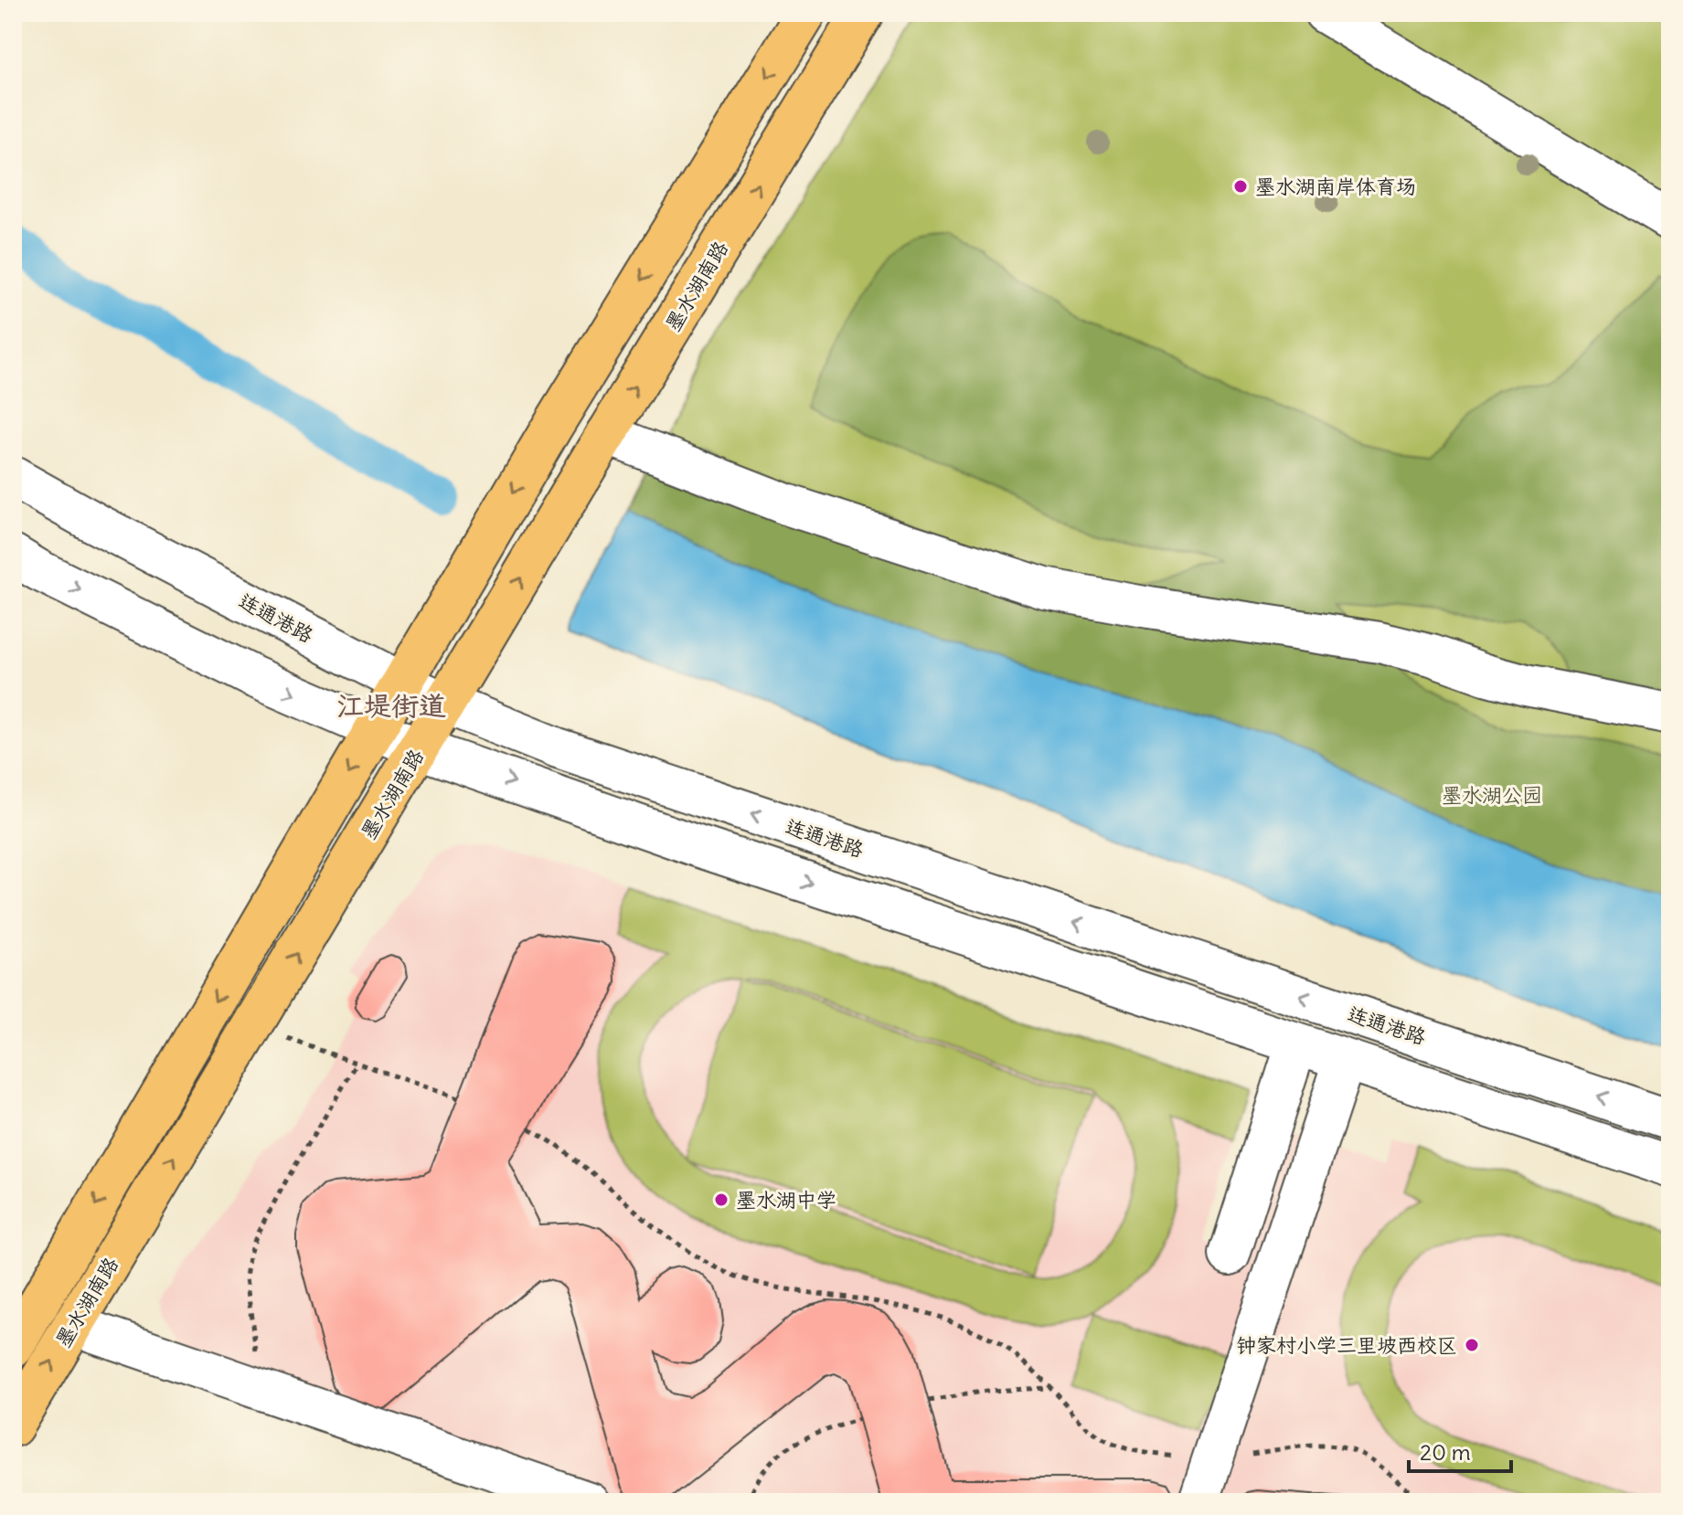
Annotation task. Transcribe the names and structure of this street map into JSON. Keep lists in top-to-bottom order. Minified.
{"streets":{"main road":["墨水湖南路"],"street":["连通港路"]},"crossings":[["墨水湖南路","连通港路"]],"districts":["江堤街道"],"parks":["墨水湖公园"],"places":["墨水湖南岸体育场","墨水湖中学","钟家村小学三里坡西校区"],"scale_bar":"20 m"}
